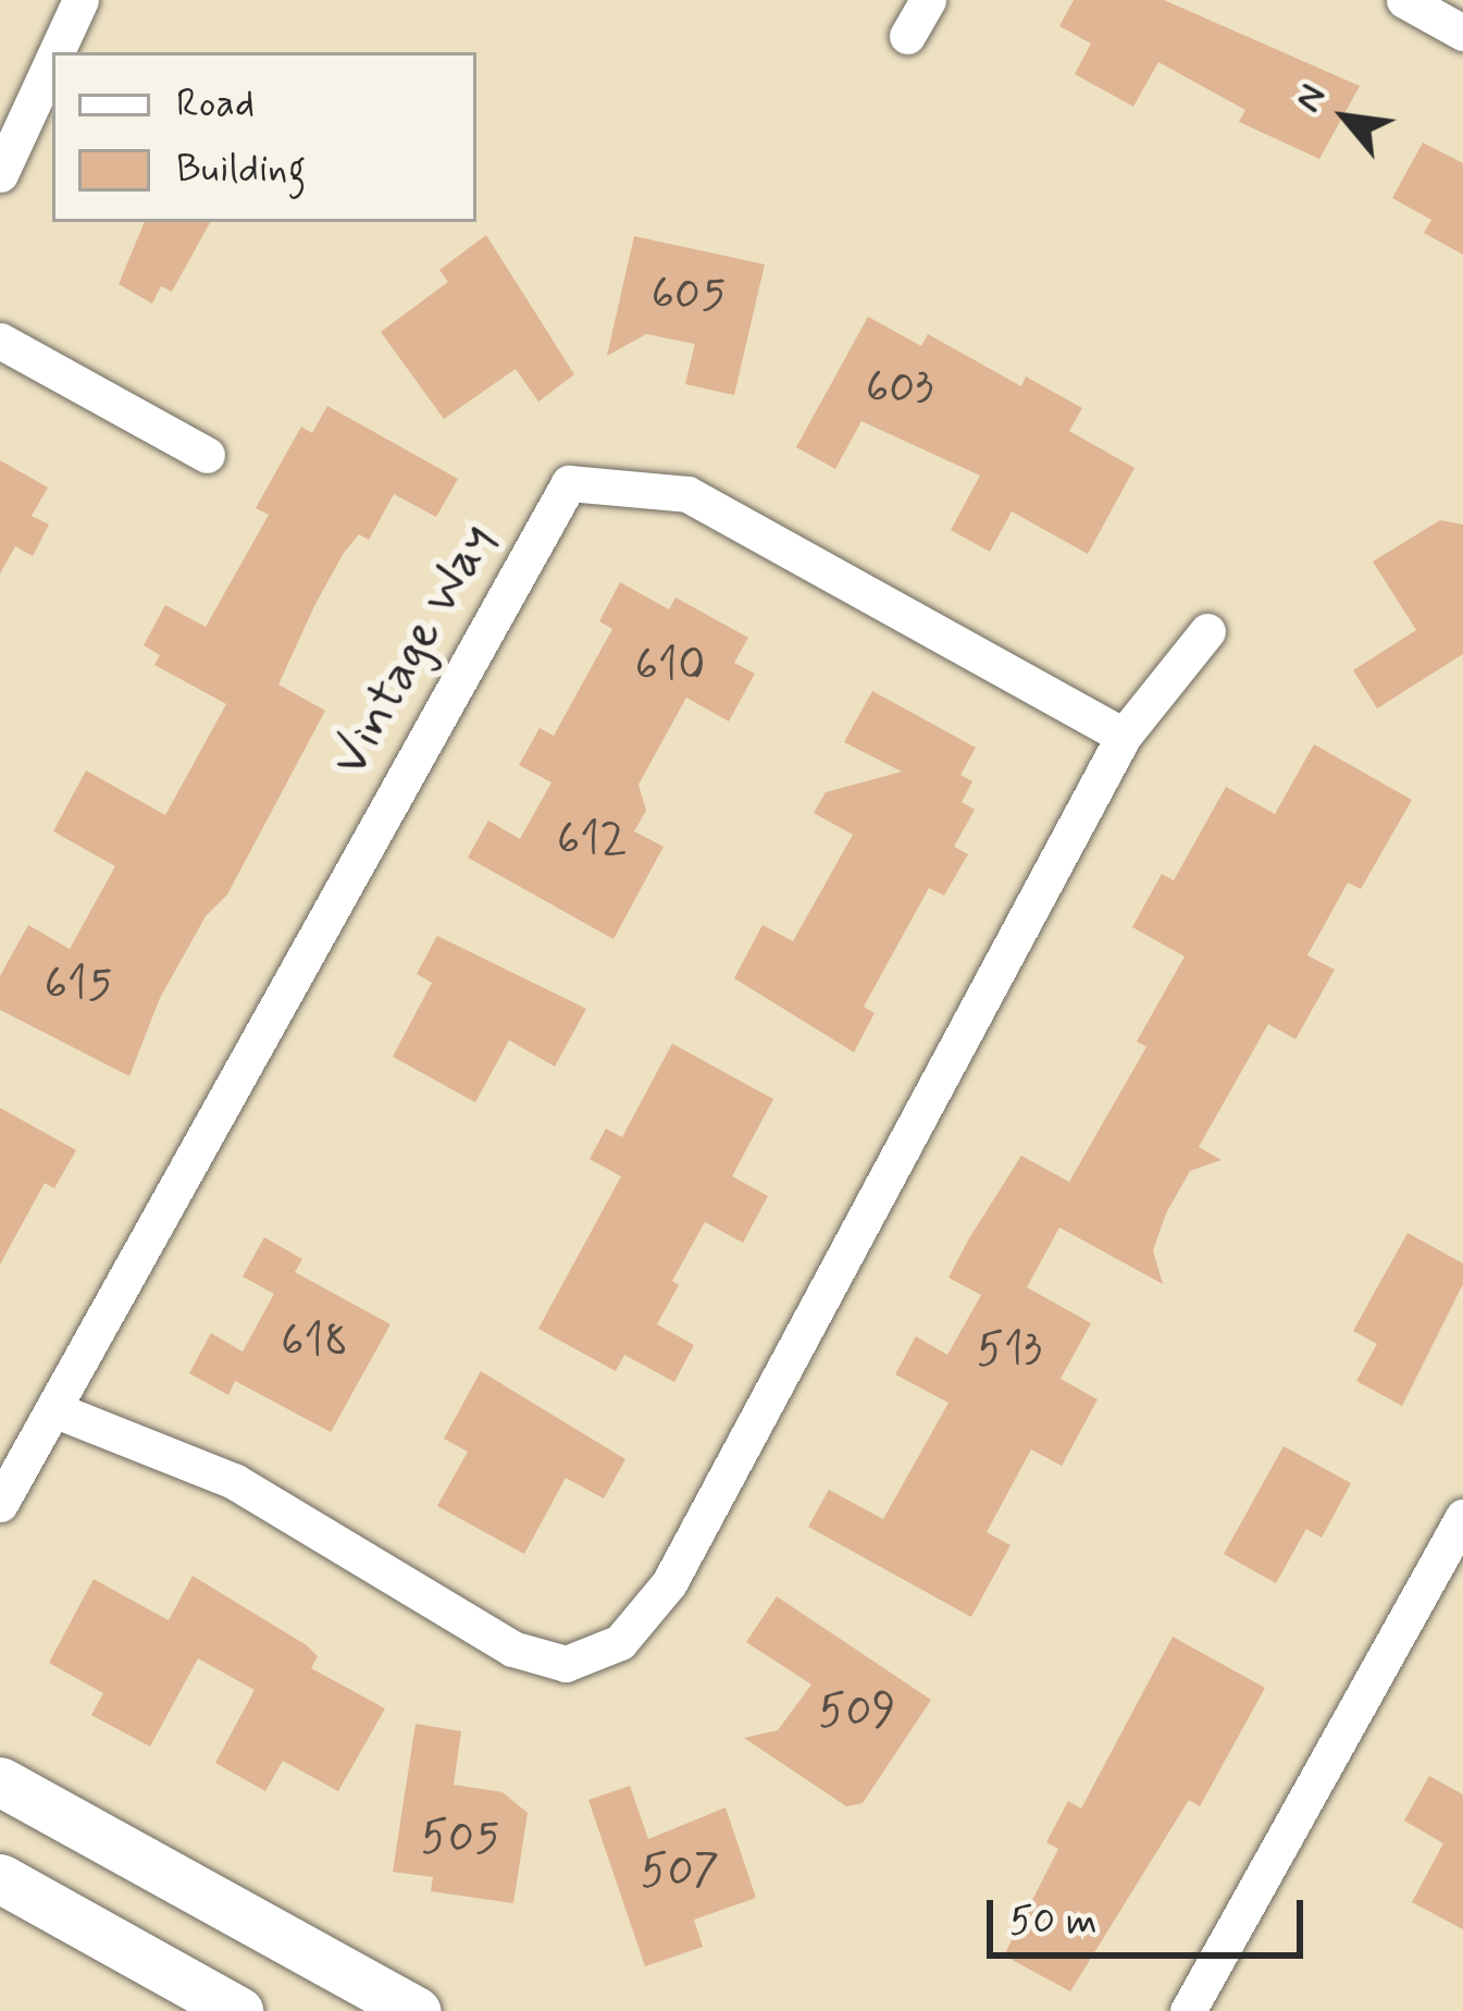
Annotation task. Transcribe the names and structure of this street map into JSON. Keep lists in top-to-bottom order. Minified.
{"streets":{"street":["Vintage Way"]},"house_numbers":["605","603","610","612","615","618","513","509","505","507"],"legend":["Road","Building"],"scale_bar":"50 m","north":"top left"}
